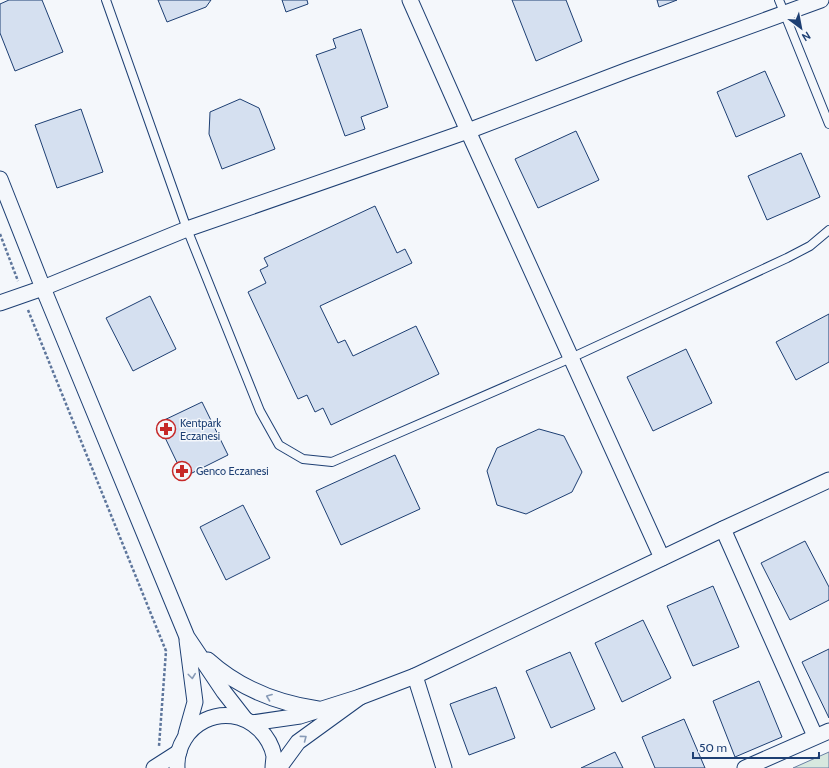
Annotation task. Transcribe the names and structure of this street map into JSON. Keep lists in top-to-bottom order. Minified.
{"places":{"pharmacy":["Kentpark Eczanesi","Genco Eczanesi"]},"scale_bar":"50 m","north":"bottom right"}
